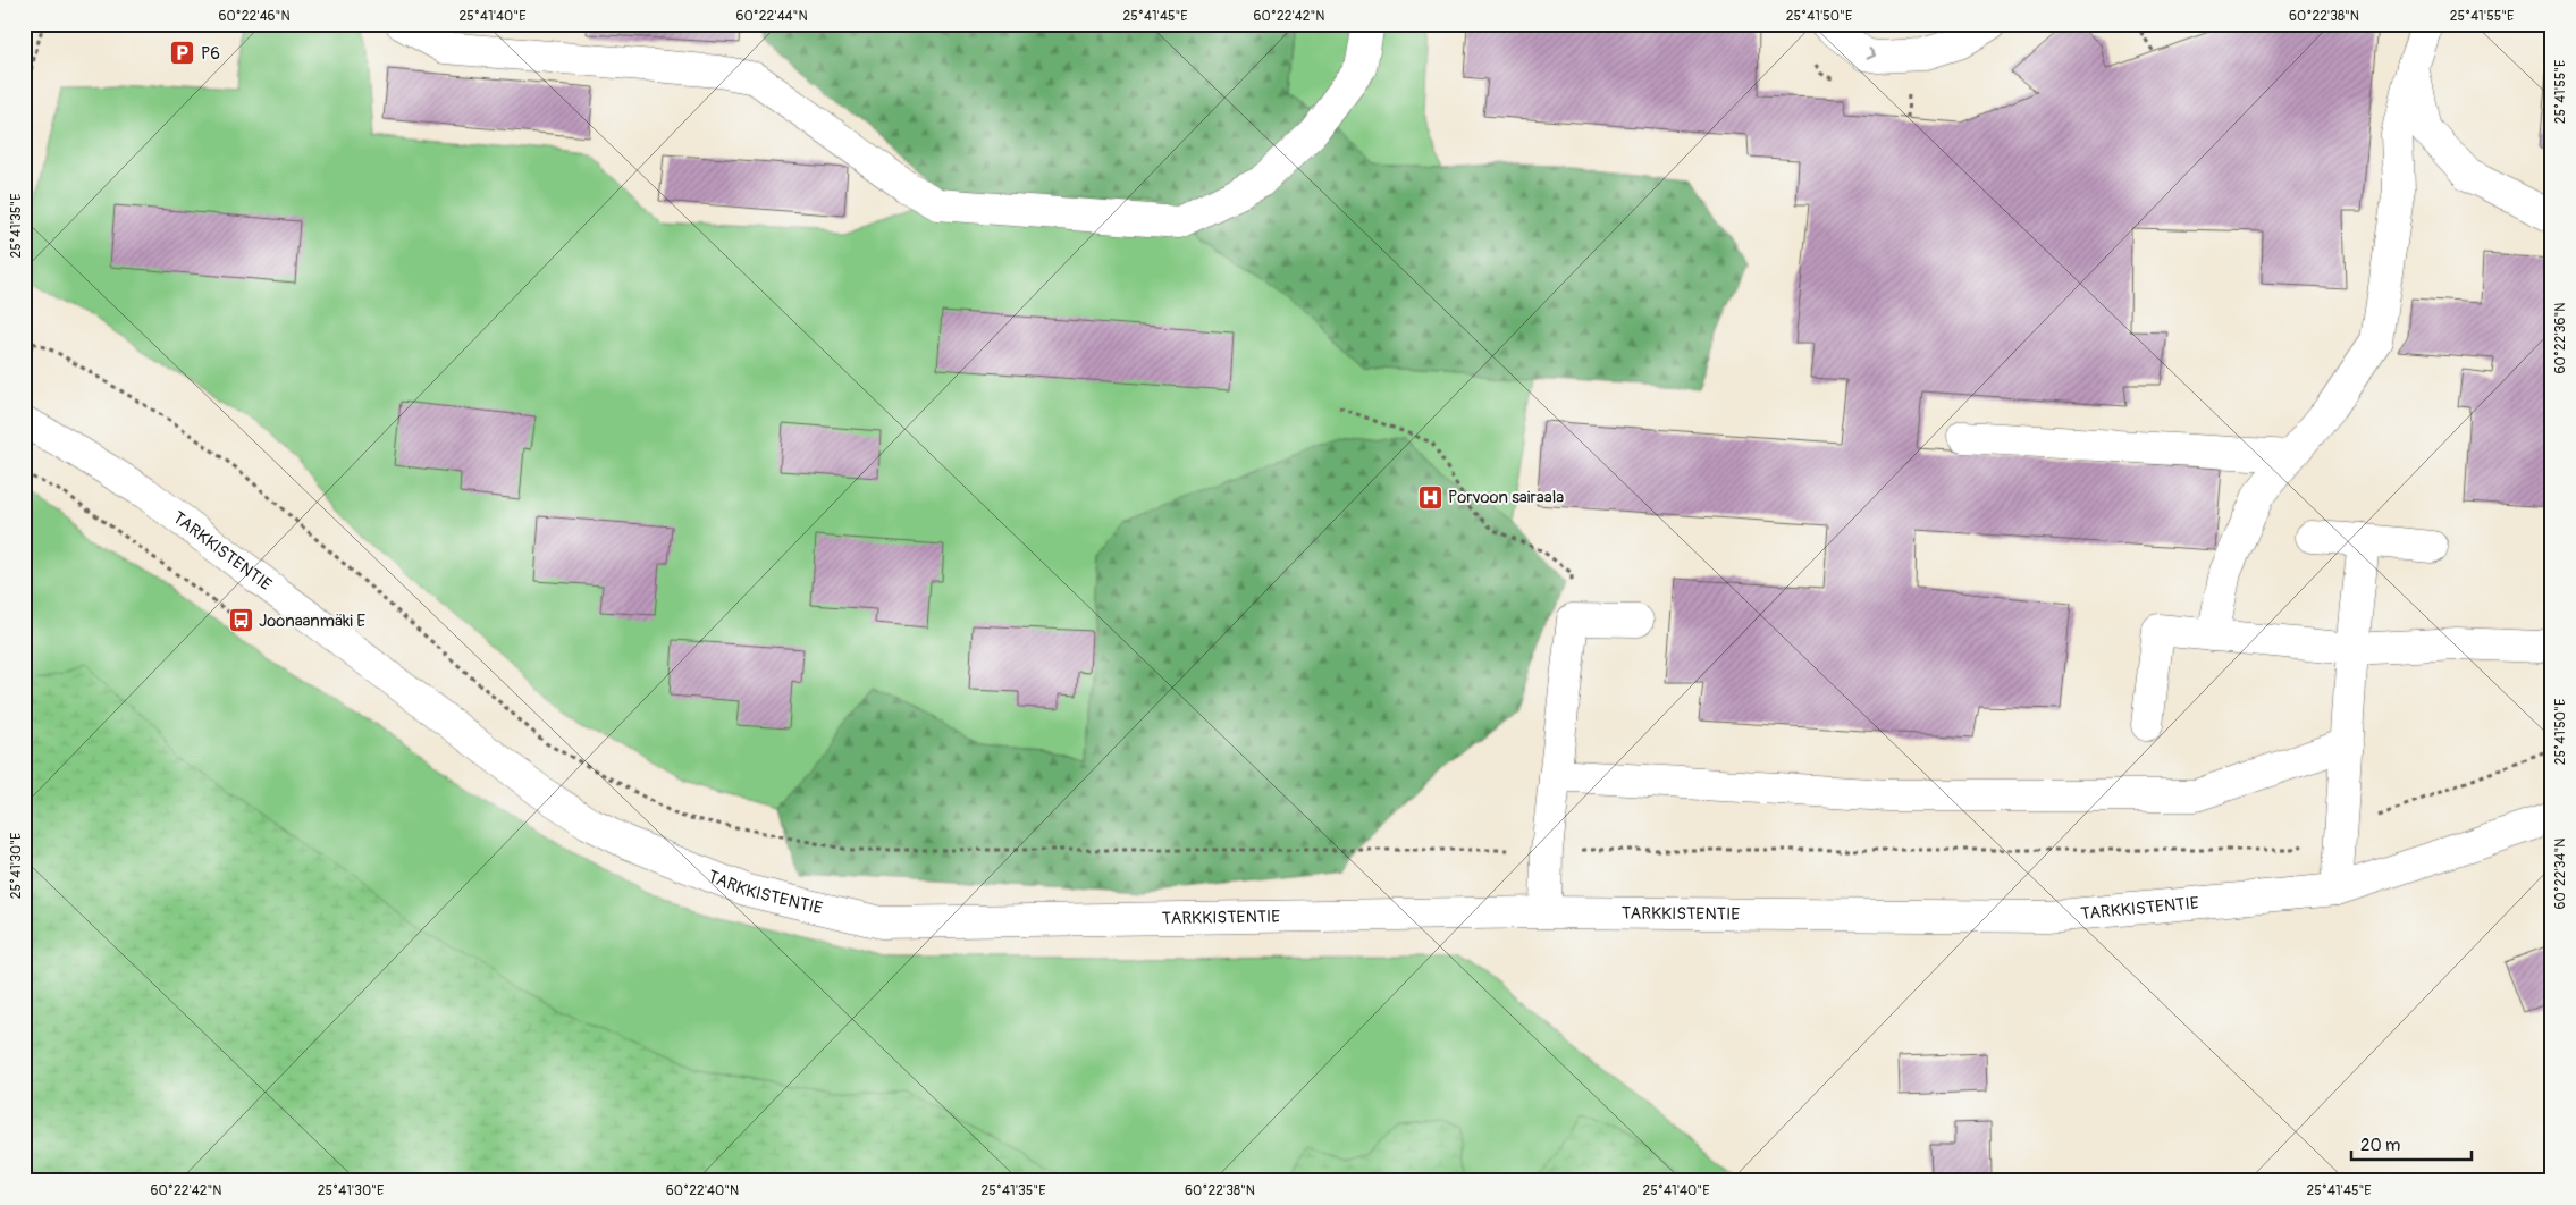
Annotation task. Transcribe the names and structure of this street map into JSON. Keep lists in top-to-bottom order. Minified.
{"streets":{"street":["TARKKISTENTIE"]},"places":{"parking":["P6"],"hospital":["Porvoon sairaala"],"bus stop":["Joonaanmäki E"]},"scale_bar":"20 m","coordinates":["60°22'46\"N","25°41'40\"E","60°22'44\"N","25°41'45\"E","60°22'42\"N","25°41'50\"E","60°22'38\"N","25°41'55\"E","25°41'35\"E","60°22'36\"N","25°41'30\"E","60°22'34\"N","60°22'40\"N"]}
